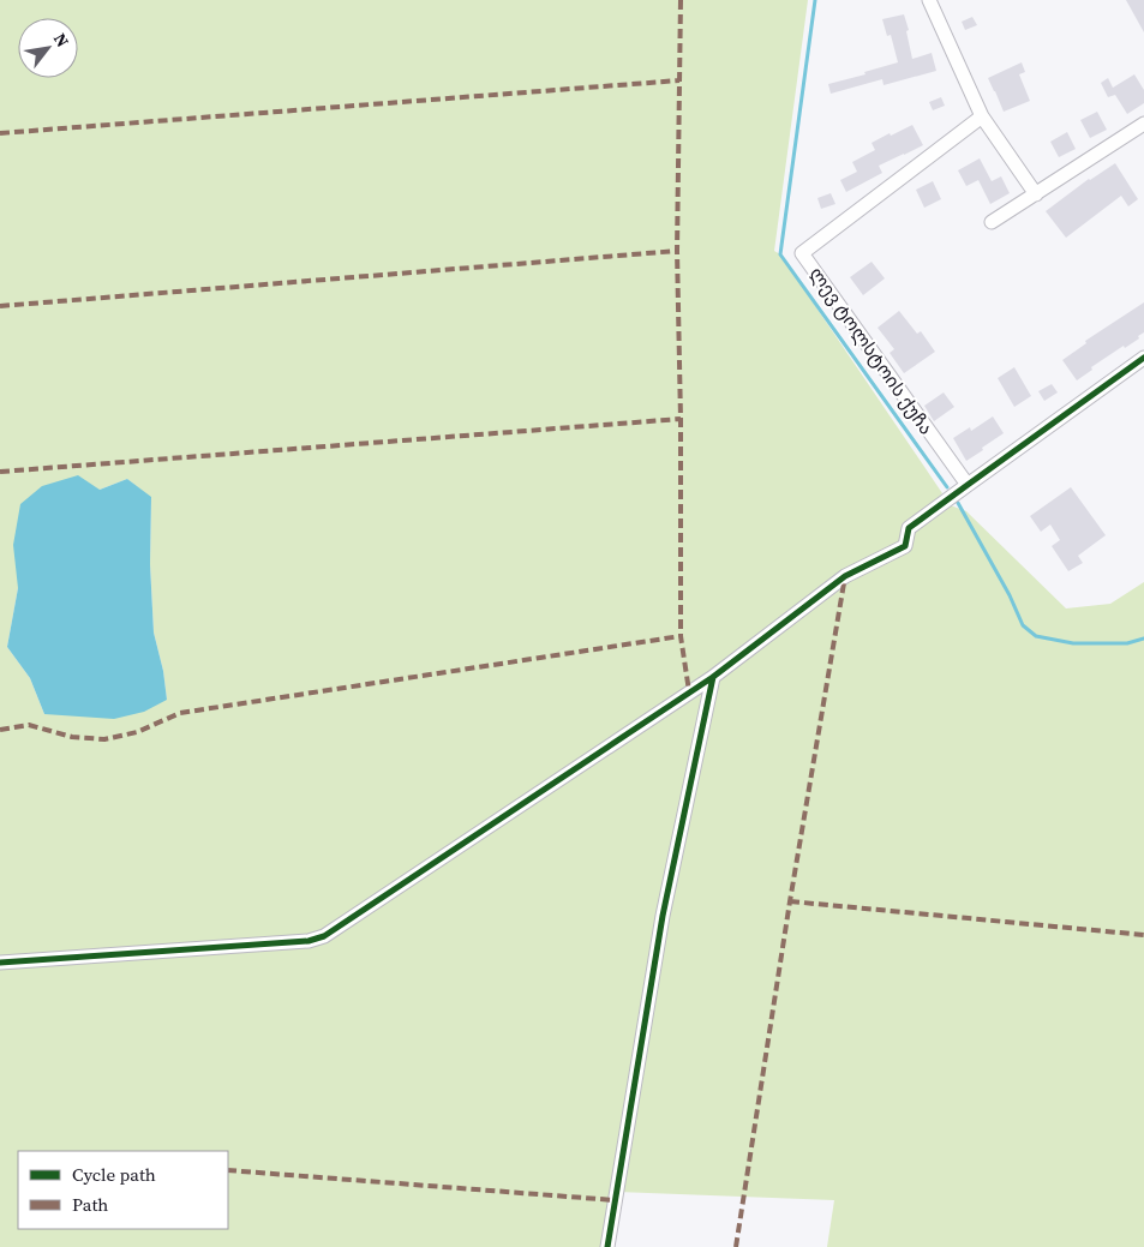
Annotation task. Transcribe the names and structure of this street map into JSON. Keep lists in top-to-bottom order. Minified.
{"streets":{"street":["ლევ ტოლსტოის ქუჩა"]},"legend":["Cycle path","Path"],"north":"top right"}
